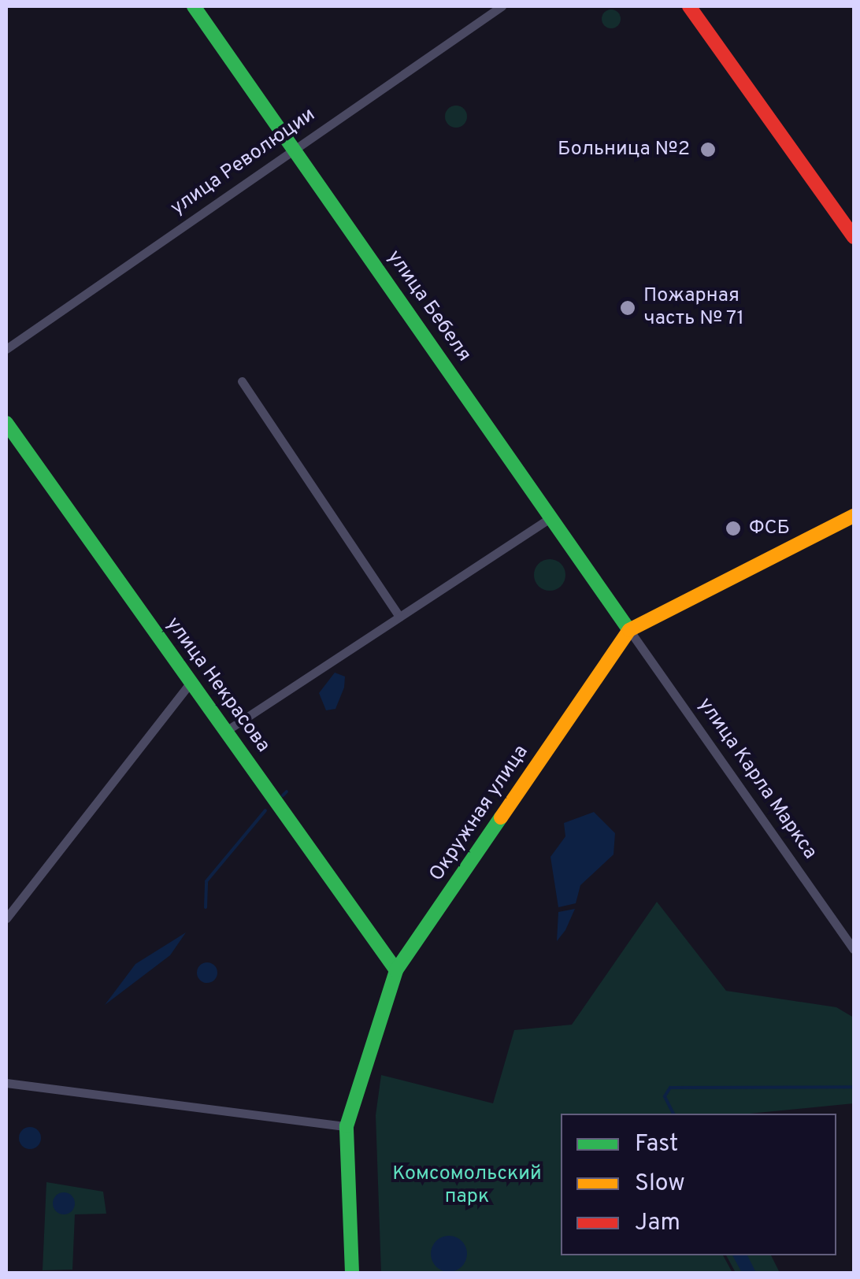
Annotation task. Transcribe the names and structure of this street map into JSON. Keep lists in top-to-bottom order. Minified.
{"streets":{"street":["улица Революции","улица Бебеля","улица Некрасова","улица Карла Маркса","Окружная улица"]},"crossings":[["улица Революции","улица Бебеля"],["улица Бебеля","улица Карла Маркса"],["улица Бебеля","Окружная улица"],["улица Некрасова","Окружная улица"],["улица Карла Маркса","Окружная улица"]],"parks":["Комсомольский парк"],"places":["Больница №2","Пожарная часть № 71","ФСБ"],"legend":["Fast","Slow","Jam"]}
